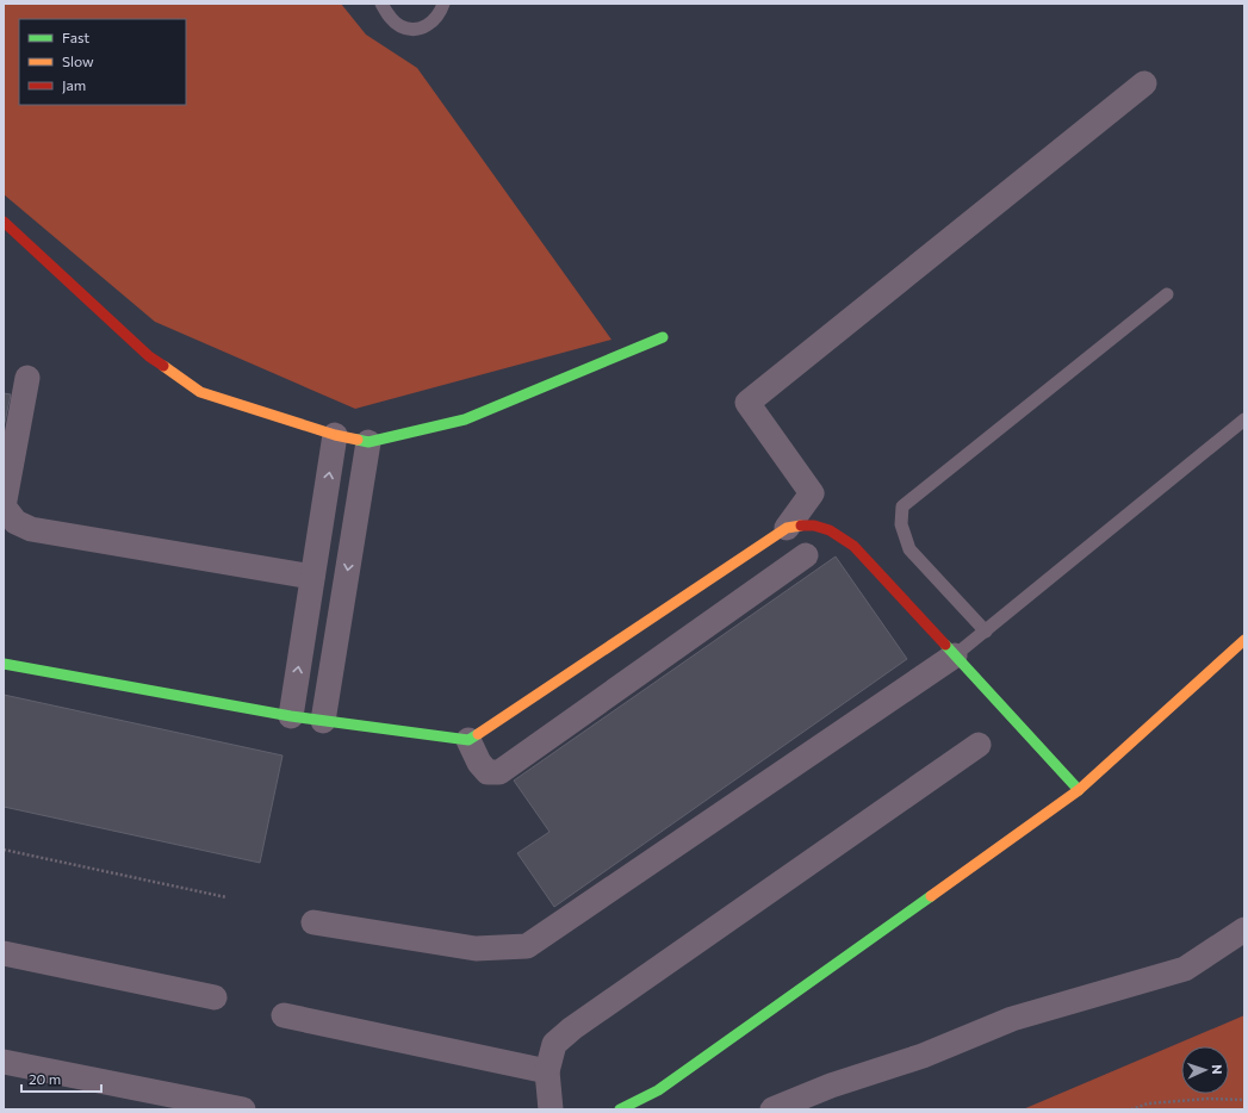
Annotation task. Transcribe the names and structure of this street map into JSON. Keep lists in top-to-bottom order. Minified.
{"legend":["Fast","Slow","Jam"],"scale_bar":"20 m","north":"right"}
